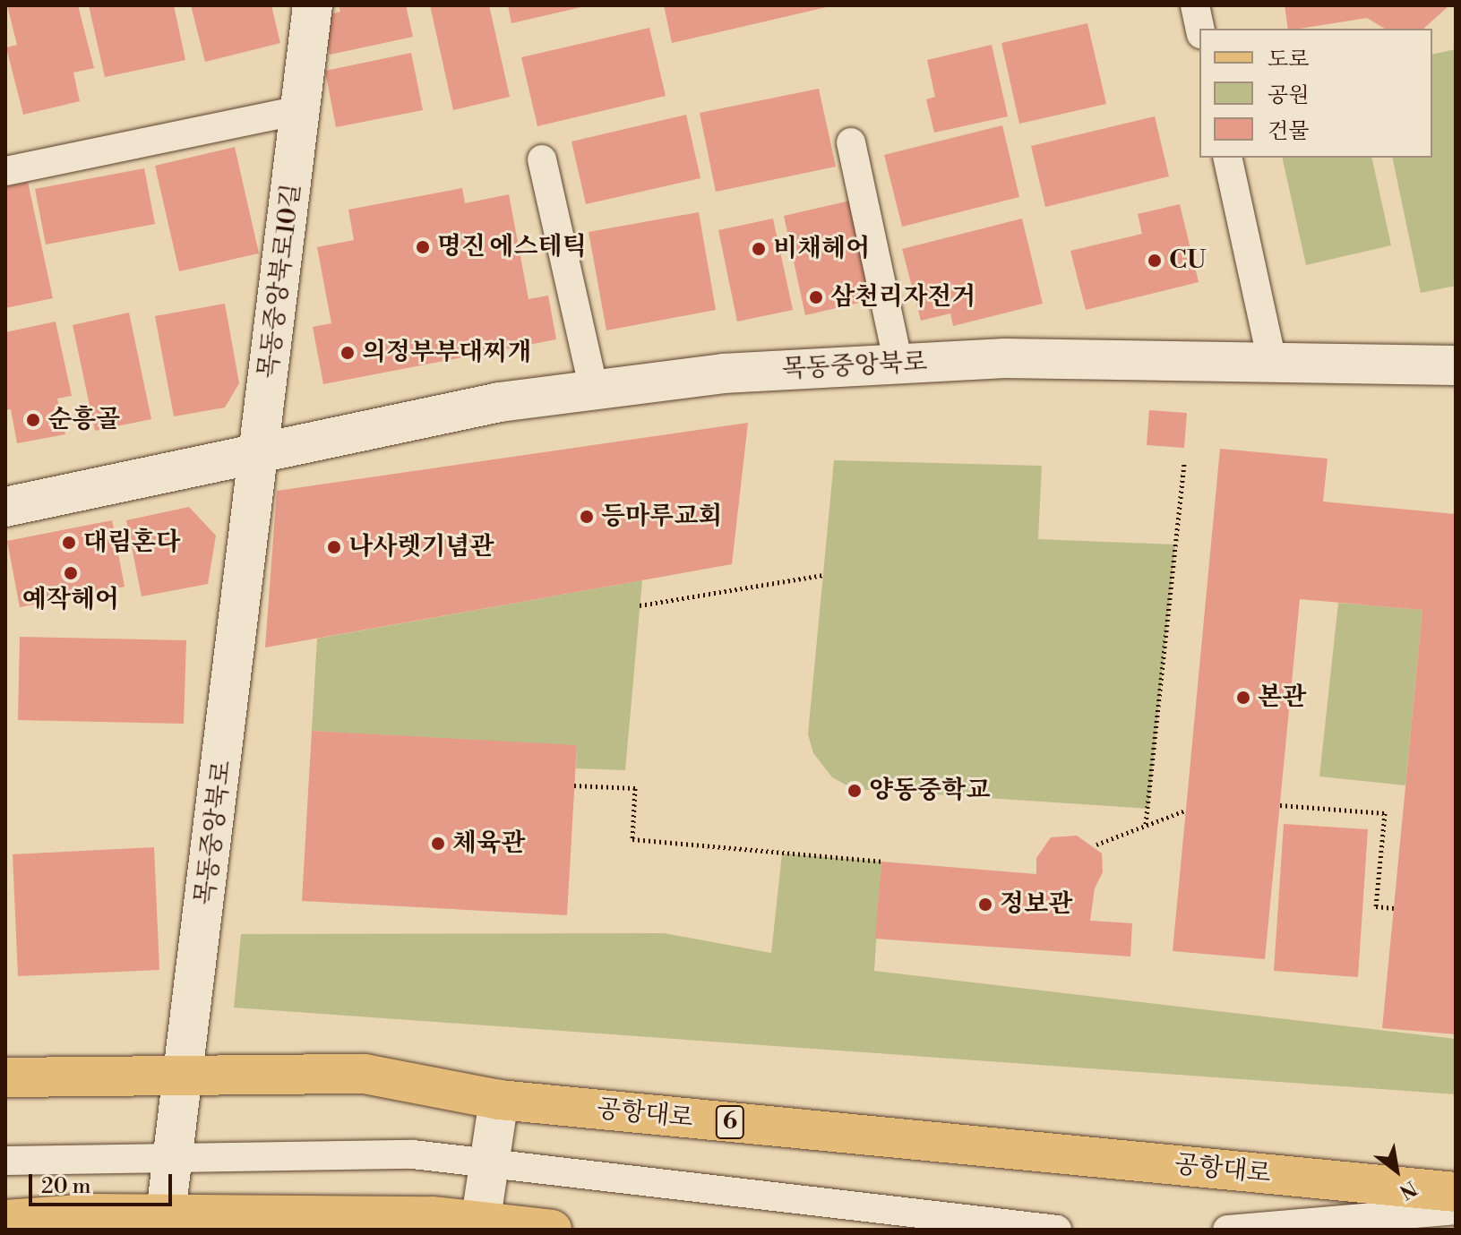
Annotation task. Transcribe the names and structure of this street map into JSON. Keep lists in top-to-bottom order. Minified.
{"streets":{"main road":["공항대로","6"],"street":["목동중앙북로10길","목동중앙북로"]},"crossings":[["목동중앙북로10길","목동중앙북로"],["목동중앙북로","공항대로"]],"places":["명진 에스테틱","비채헤어","CU","삼천리자전거","의정부부대찌개","순흥골","등마루교회","대림혼다","나사렛기념관","예작헤어","본관","양동중학교","체육관","정보관"],"legend":["도로","공원","건물"],"scale_bar":"20 m","north":"bottom right"}
